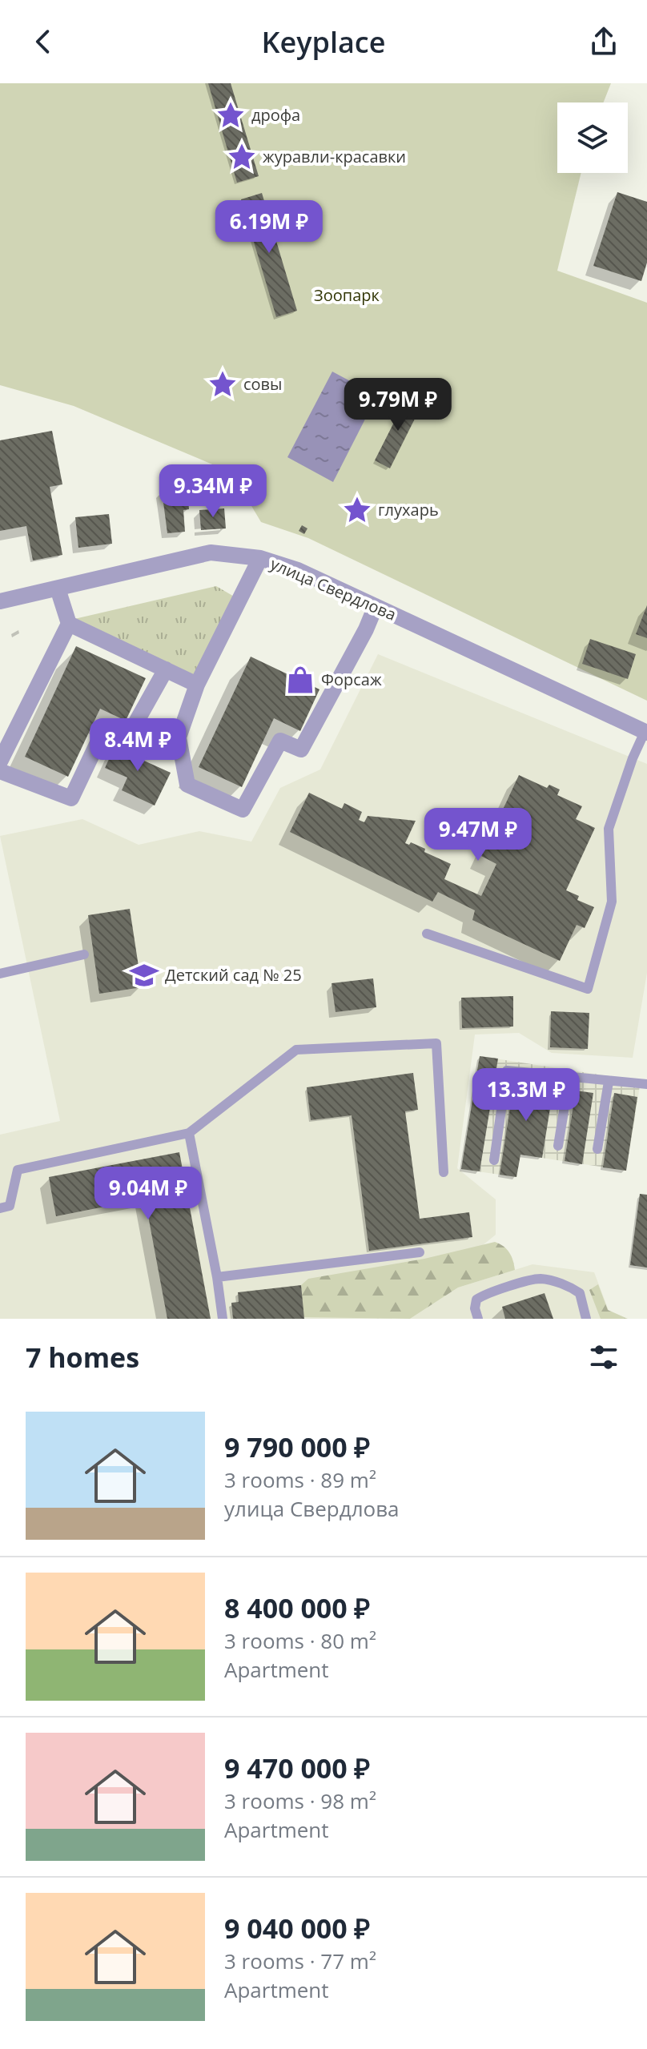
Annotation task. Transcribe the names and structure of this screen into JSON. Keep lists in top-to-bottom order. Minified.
{"streets":{"street":["улица Свердлова"]},"parks":["Зоопарк"],"places":{"place":["дрофа","журавли-красавки","совы","глухарь"],"shop":["Форсаж"],"school or university":["Детский сад № 25"]},"page":{"header":"Keyplace","price":["6.19M ₽","9.79M ₽","9.34M ₽","8.4M ₽","9.47M ₽","13.3M ₽","9.04M ₽"],"heading":"7 homes","list":[{"name":"9 790 000 ₽","note":"3 rooms · 89 m² · улица Свердлова"},{"name":"8 400 000 ₽","note":"3 rooms · 80 m² · Apartment"},{"name":"9 470 000 ₽","note":"3 rooms · 98 m² · Apartment"},{"name":"9 040 000 ₽","note":"3 rooms · 77 m² · Apartment"}]}}
